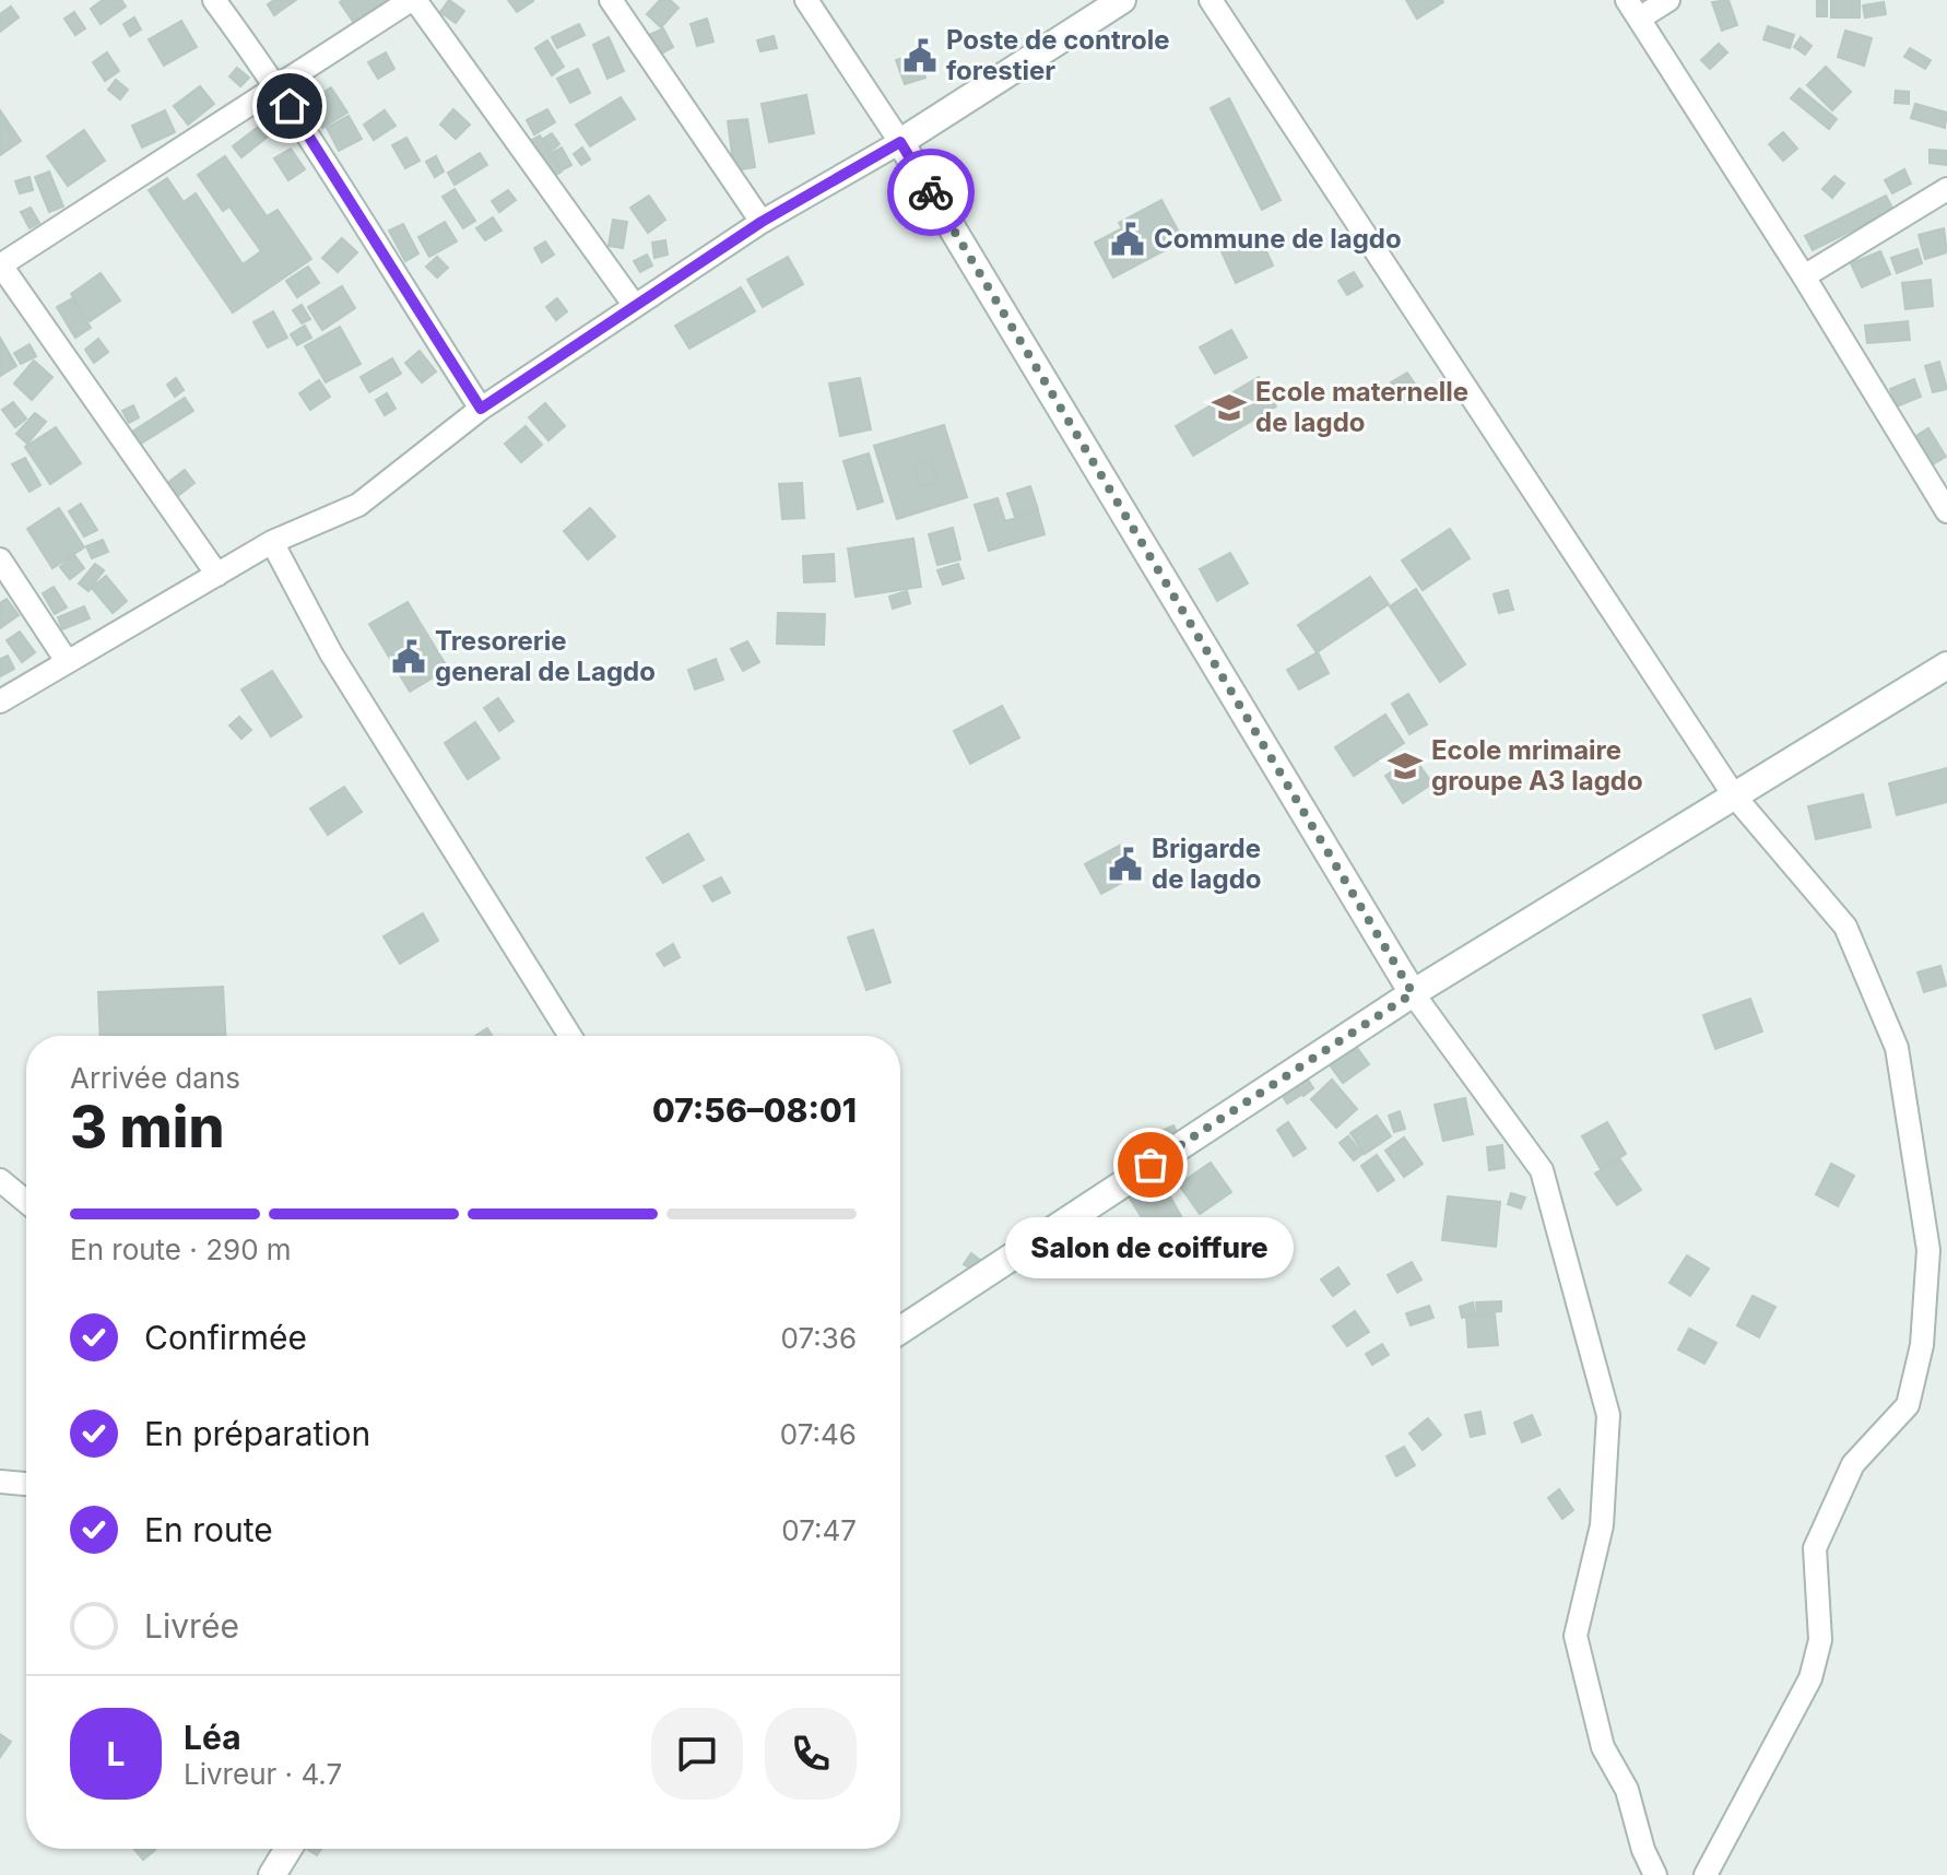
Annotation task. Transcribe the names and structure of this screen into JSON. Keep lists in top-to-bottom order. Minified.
{"places":{"public building":["Poste de controle forestier","Commune de lagdo","Tresorerie general de Lagdo","Brigarde de lagdo"],"school or university":["Ecole maternelle de lagdo","Ecole mrimaire groupe A3 lagdo"],"other":["Salon de coiffure"]},"page":{"heading":["3 min","Arrivée dans","07:56–08:01"],"panel":["Léa","Livreur · 4.7"],"bar":"En route · 290 m","bubble":"Salon de coiffure","list":[["Confirmée","07:36"],["En préparation","07:46"],["En route","07:47"],"Livrée"],"round":"L"}}
